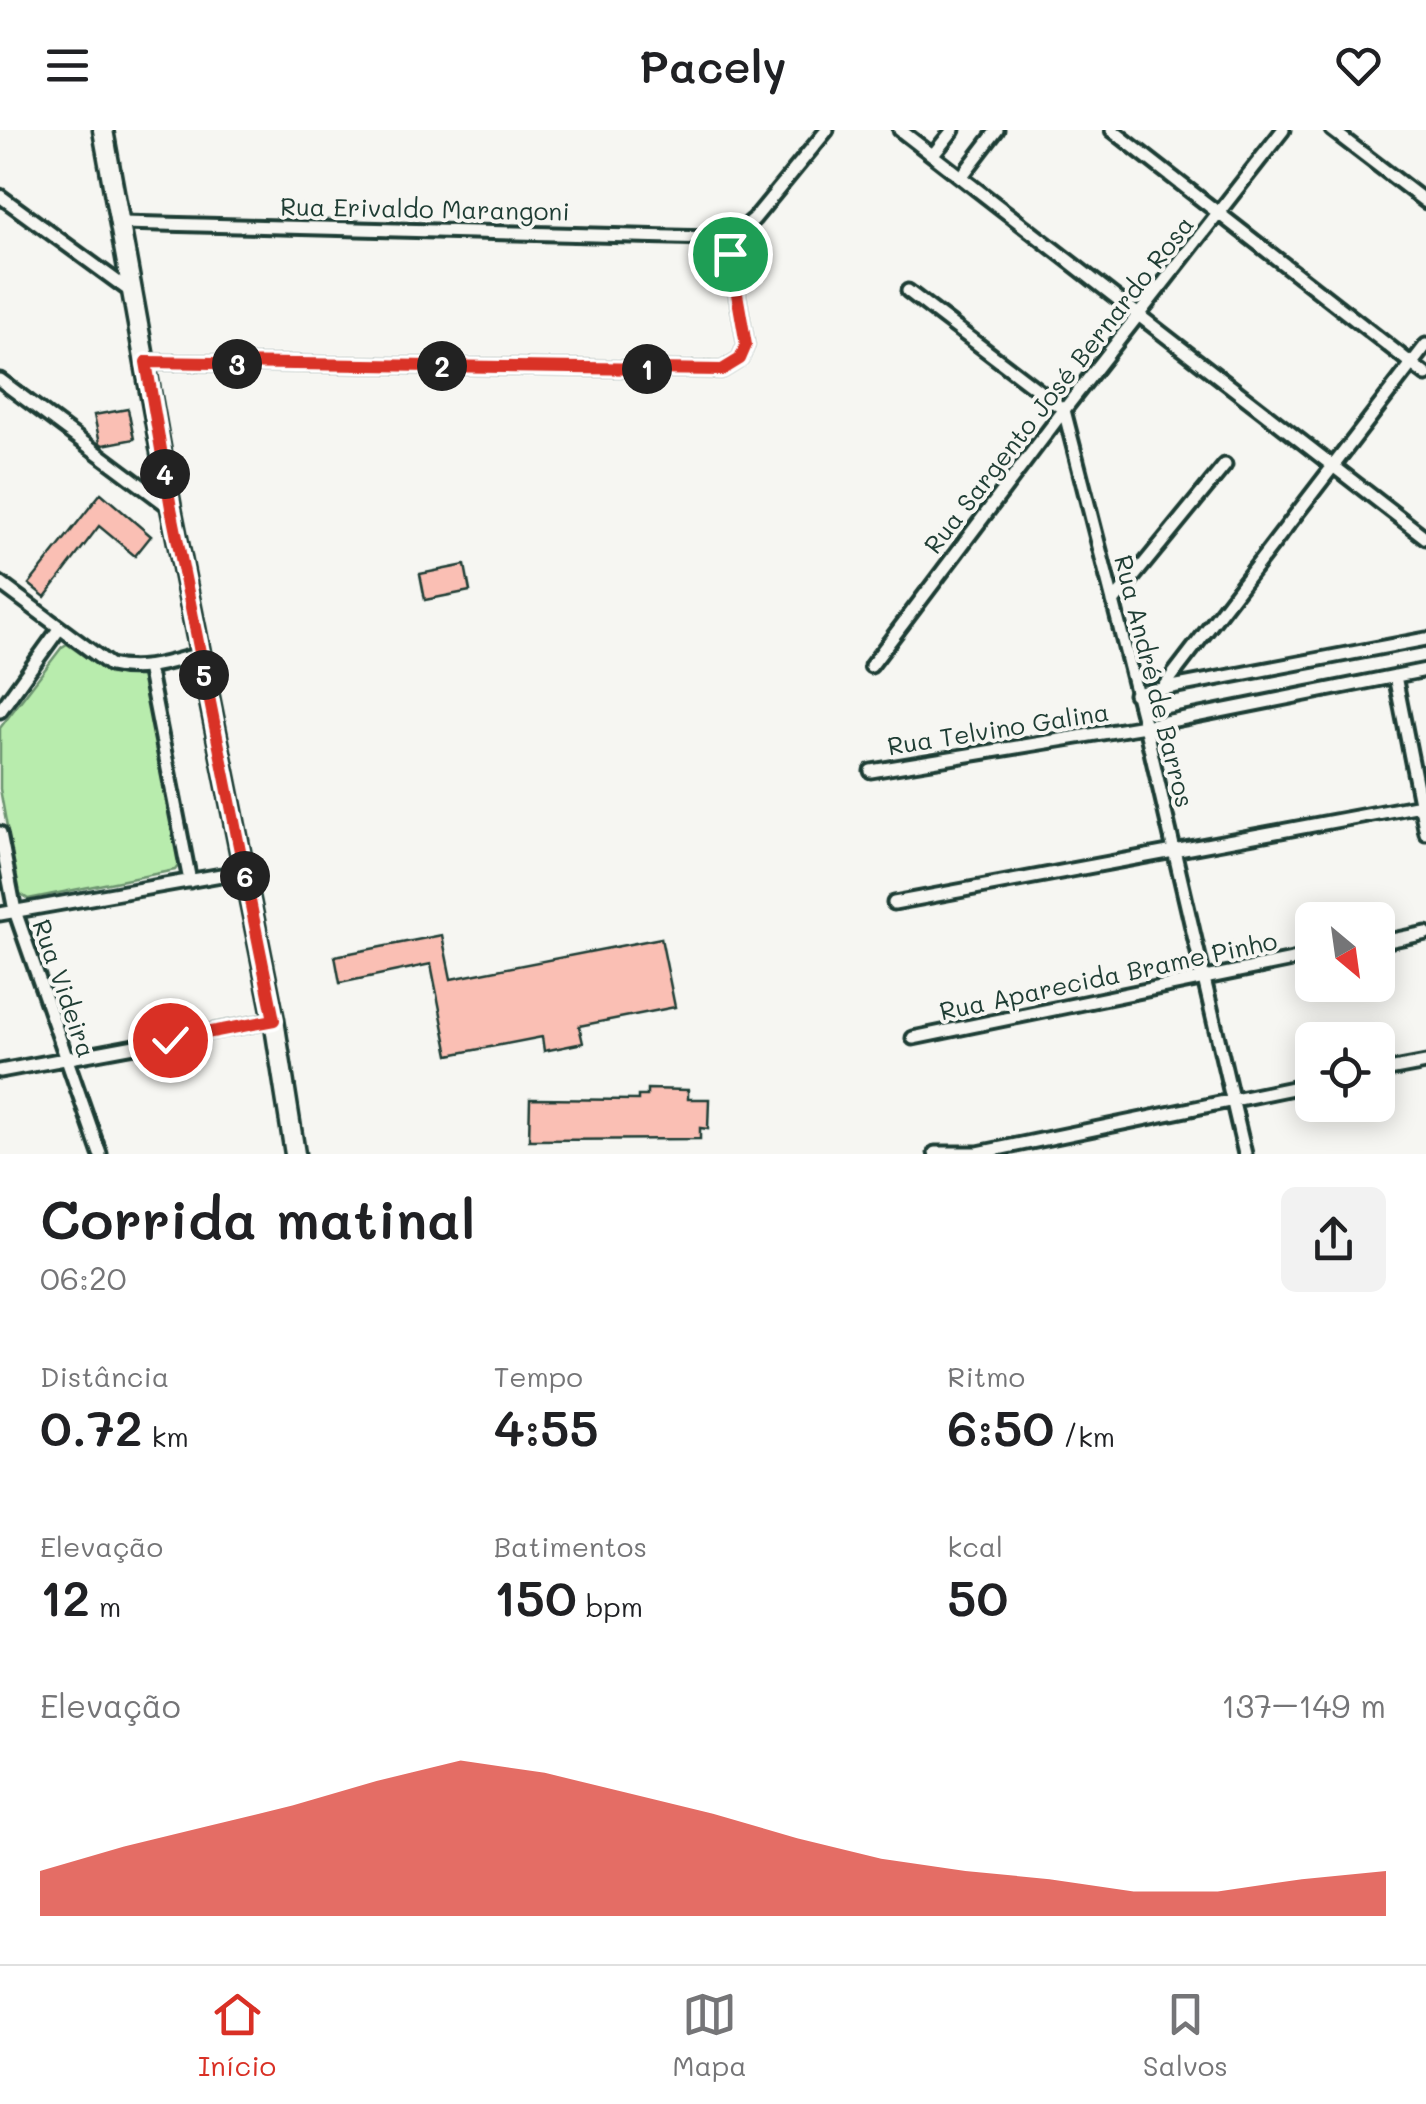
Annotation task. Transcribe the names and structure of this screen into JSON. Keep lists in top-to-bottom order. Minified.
{"streets":{"street":["Rua Erivaldo Marangoni","Rua Sargento José Bernardo Rosa","Rua André de Barros","Rua Telvino Galina","Rua Aparecida Brame Pinho","Rua Videira"]},"crossings":[["Rua Sargento José Bernardo Rosa","Rua André de Barros"],["Rua André de Barros","Rua Telvino Galina"],["Rua André de Barros","Rua Aparecida Brame Pinho"]],"north":"bottom right","page":{"header":"Pacely","pins":["3","2","1","4","5","6"],"heading":["Corrida matinal","06:20"],"stats":[["Distância","0.72 km"],["Tempo","4:55"],["Ritmo","6:50 /km"],["Elevação","12 m"],["Batimentos","150 bpm"],["kcal","50"]],"chart":["Elevação","137–149 m"],"tabs":["Início","Mapa","Salvos"]}}
